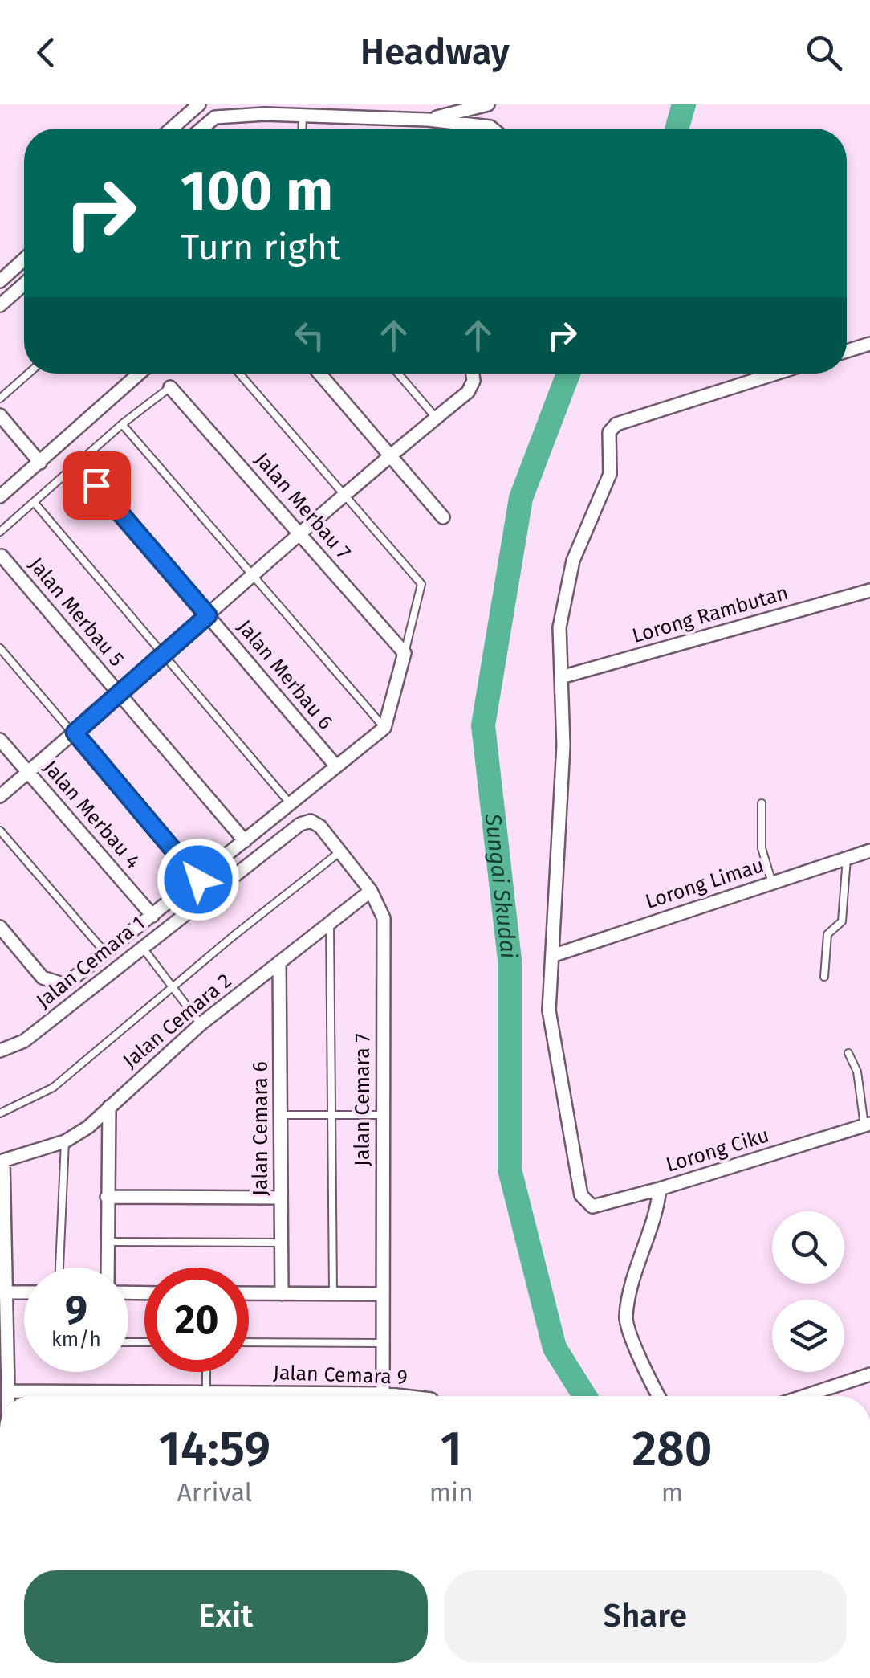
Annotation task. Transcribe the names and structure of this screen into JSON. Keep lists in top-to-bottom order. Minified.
{"streets":{"street":["Jalan Merbau 7","Jalan Merbau 5","Lorong Rambutan","Jalan Merbau 6","Jalan Merbau 4","Lorong Limau","Jalan Cemara 1","Jalan Cemara 2","Jalan Cemara 7","Jalan Cemara 6","Lorong Ciku","Jalan Cemara 9"]},"crossings":[["Lorong Limau","Lorong Ciku"],["Jalan Cemara 1","Jalan Cemara 7"],["Jalan Cemara 2","Jalan Cemara 7"],["Jalan Cemara 2","Jalan Cemara 6"],["Jalan Cemara 7","Jalan Cemara 9"]],"water":["Sungai Skudai"],"page":{"header":"Headway","turn":["100 m","Turn right"],"speed":"9 km/h","limit":"20","eta":["14:59","Arrival","1","min","280","m"],"buttons":["Exit","Share"]}}
